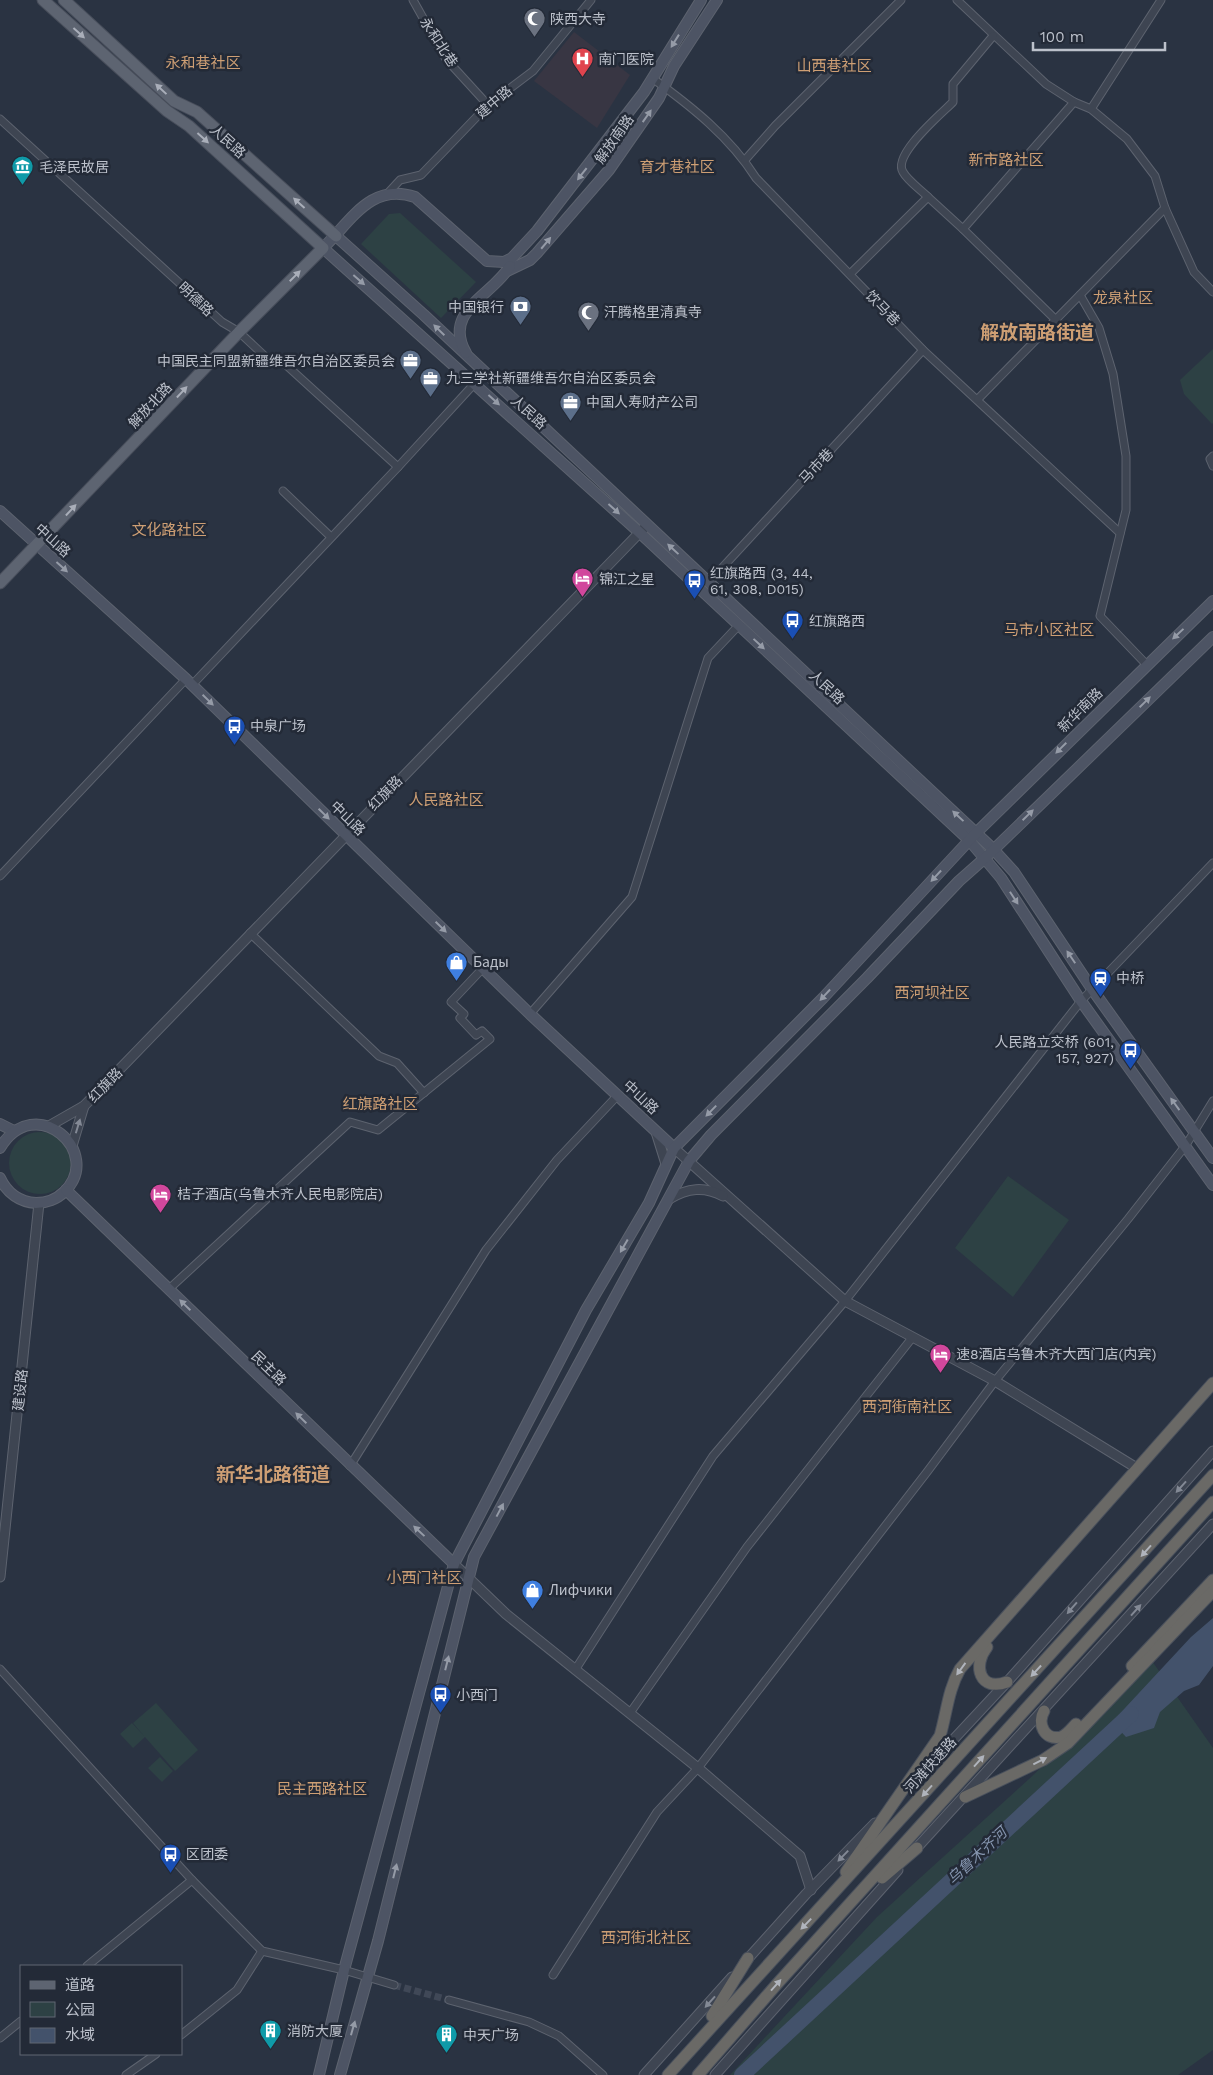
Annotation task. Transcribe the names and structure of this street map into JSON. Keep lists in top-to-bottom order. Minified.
{"streets":{"highway":["河滩快速路"],"main road":["解放南路","人民路","解放北路","中山路","新华南路","民主路"],"street":["永和北巷","建中路","明德路","饮马巷","马市巷","红旗路","建设路"]},"crossings":[["永和北巷","建中路"],["建中路","解放南路"],["解放南路","人民路"],["解放南路","饮马巷"],["人民路","解放北路"],["人民路","马市巷"],["人民路","新华南路"],["人民路","红旗路"],["明德路","解放北路"],["饮马巷","马市巷"],["解放北路","中山路"],["中山路","新华南路"],["中山路","红旗路"],["新华南路","民主路"]],"one_way":["解放北路","中山路","民主路"],"districts":["永和巷社区","山西巷社区","新市路社区","育才巷社区","龙泉社区","解放南路街道","文化路社区","马市小区社区","人民路社区","西河坝社区","红旗路社区","西河街南社区","新华北路街道","小西门社区","民主西路社区","西河街北社区"],"water":["乌鲁木齐河"],"places":{"mosque":["陕西大寺","汗腾格里清真寺"],"hospital":["南门医院"],"museum":["毛泽民故居"],"bank":["中国银行"],"office":["中国民主同盟新疆维吾尔自治区委员会","九三学社新疆维吾尔自治区委员会","中国人寿财产公司"],"hotel":["锦江之星","桔子酒店(乌鲁木齐人民电影院店)","速8酒店乌鲁木齐大西门店(内宾)"],"bus stop":["红旗路西 (3, 44, 61, 308, D015)","红旗路西","中泉广场","人民路立交桥 (601, 157, 927)","小西门","区团委"],"shop":["Бады","Лифчики"],"station":["中桥"],"building":["消防大厦","中天广场"]},"legend":["道路","公园","水域"],"scale_bar":"100 m"}
